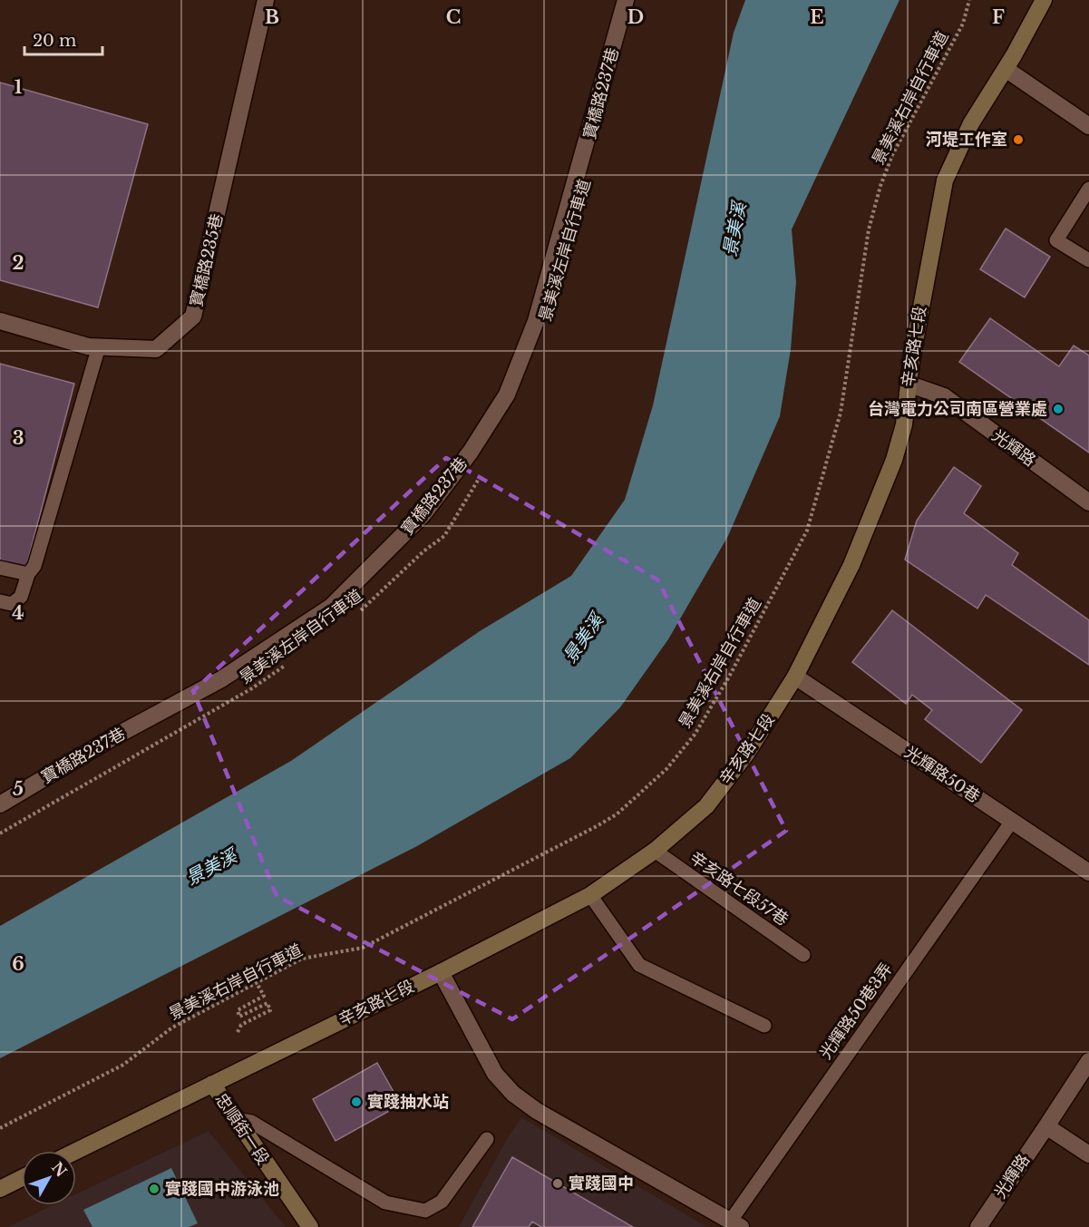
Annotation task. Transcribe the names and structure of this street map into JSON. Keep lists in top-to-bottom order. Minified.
{"streets":{"main road":["辛亥路七段","忠順街一段"],"street":["寶橋路237巷","寶橋路235巷","光輝路","光輝路50巷"],"lane":["辛亥路七段57巷","光輝路50巷3弄"],"path":["景美溪右岸自行車道","景美溪左岸自行車道"]},"crossings":[["辛亥路七段","光輝路"],["辛亥路七段","光輝路50巷"],["辛亥路七段","辛亥路七段57巷"],["辛亥路七段","忠順街一段"],["光輝路50巷","光輝路50巷3弄"]],"water":["景美溪"],"places":["河堤工作室","台灣電力公司南區營業處","實踐抽水站","實踐國中","實踐國中游泳池"],"scale_bar":"20 m","north":"top right","grid":{"columns":["B","C","D","E","F"],"rows":["1","2","3","4","5","6"]}}
